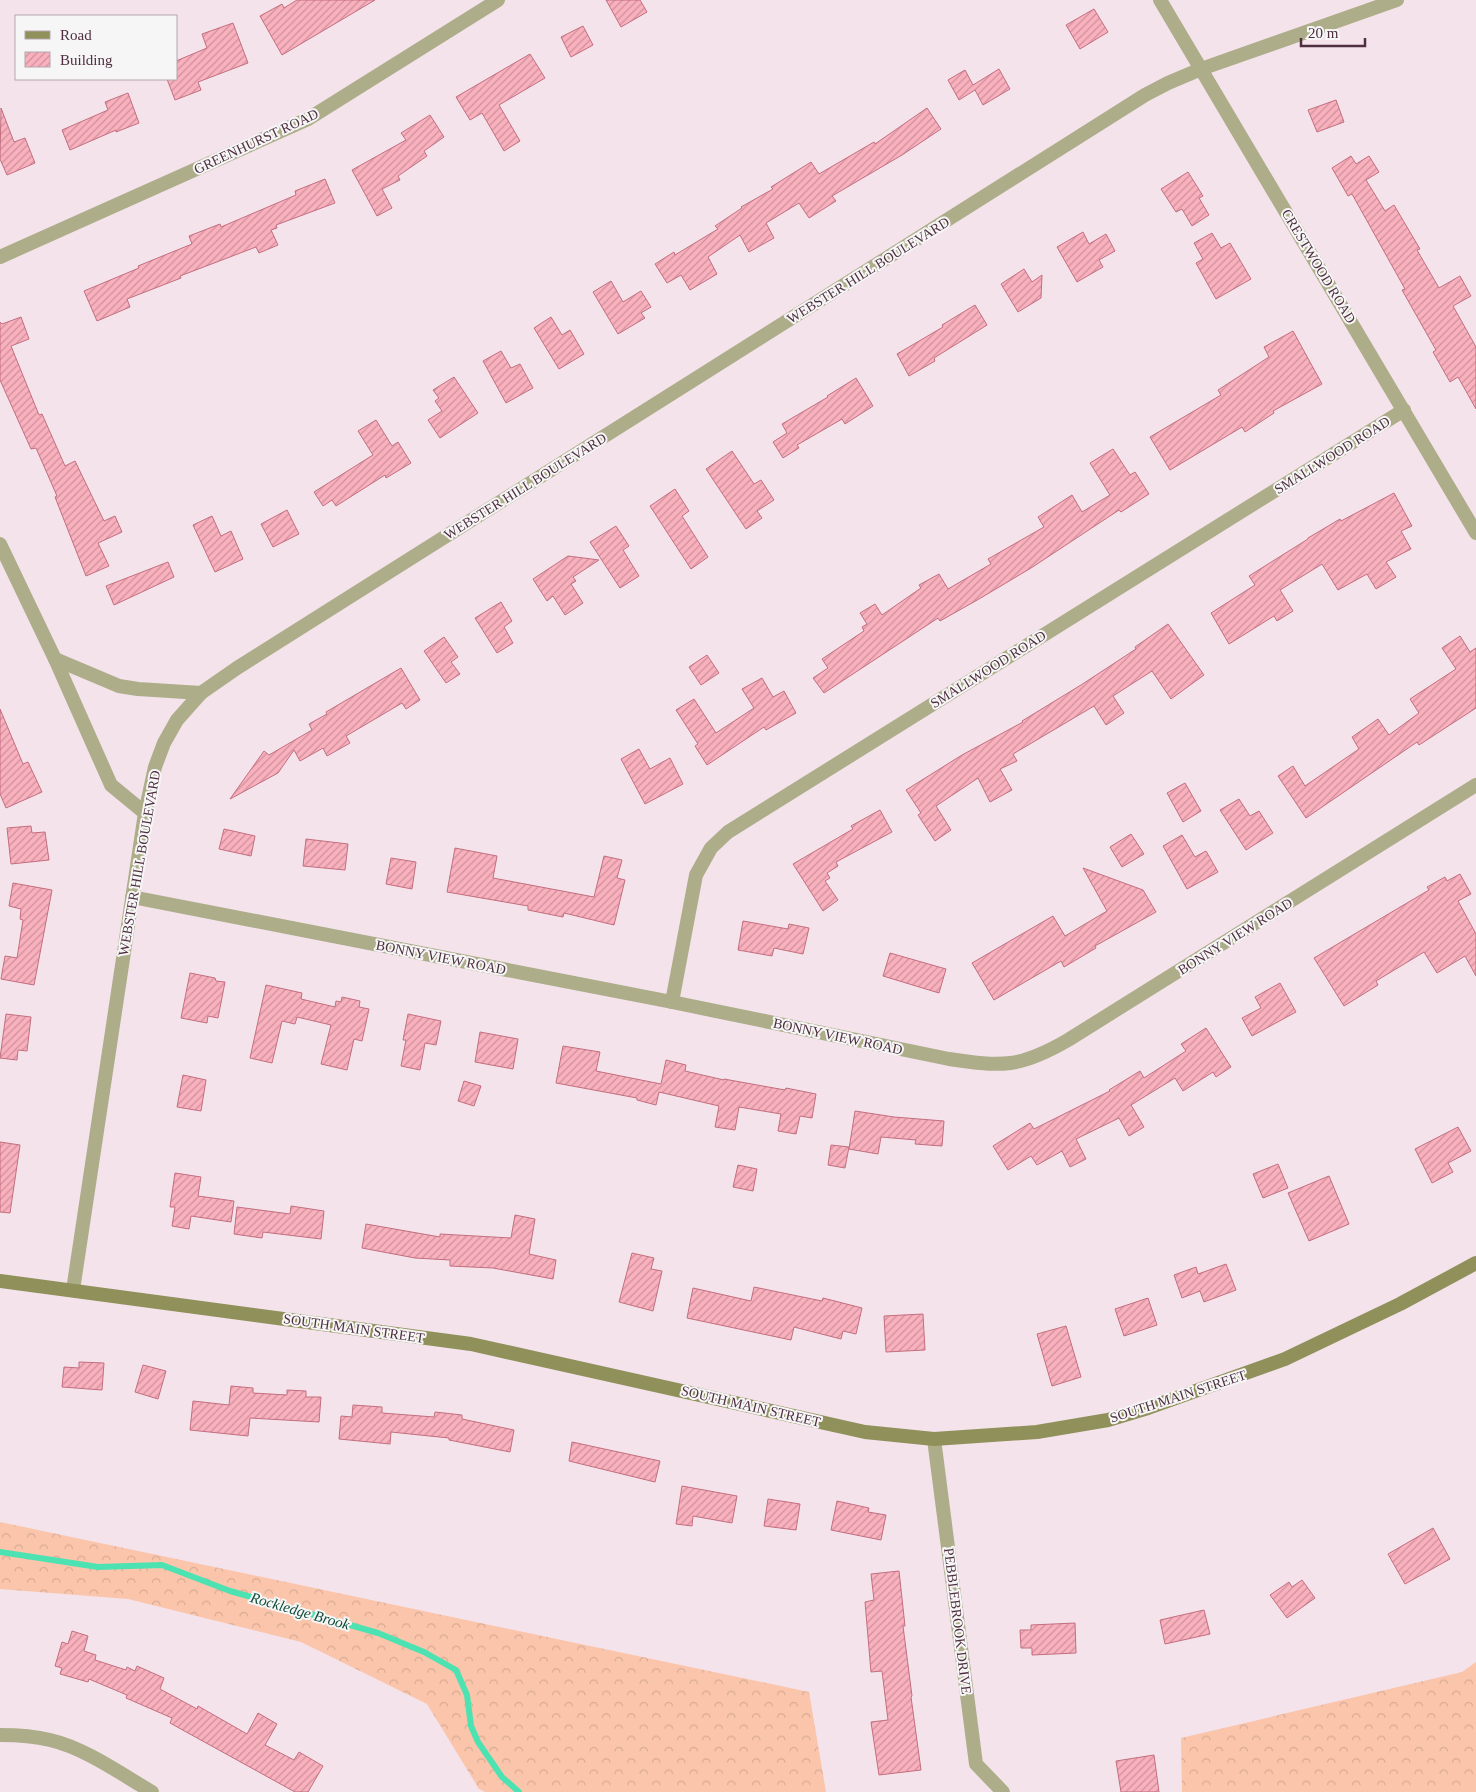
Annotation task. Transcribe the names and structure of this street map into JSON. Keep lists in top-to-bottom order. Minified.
{"streets":{"main road":["SOUTH MAIN STREET"],"street":["GREENHURST ROAD","CRESTWOOD ROAD","WEBSTER HILL BOULEVARD","SMALLWOOD ROAD","BONNY VIEW ROAD","PEBBLEBROOK DRIVE"]},"crossings":[["CRESTWOOD ROAD","WEBSTER HILL BOULEVARD"],["CRESTWOOD ROAD","SMALLWOOD ROAD"],["WEBSTER HILL BOULEVARD","BONNY VIEW ROAD"],["WEBSTER HILL BOULEVARD","SOUTH MAIN STREET"],["SMALLWOOD ROAD","BONNY VIEW ROAD"],["SOUTH MAIN STREET","PEBBLEBROOK DRIVE"]],"water":["Rockledge Brook"],"legend":["Road","Building"],"scale_bar":"20 m"}
